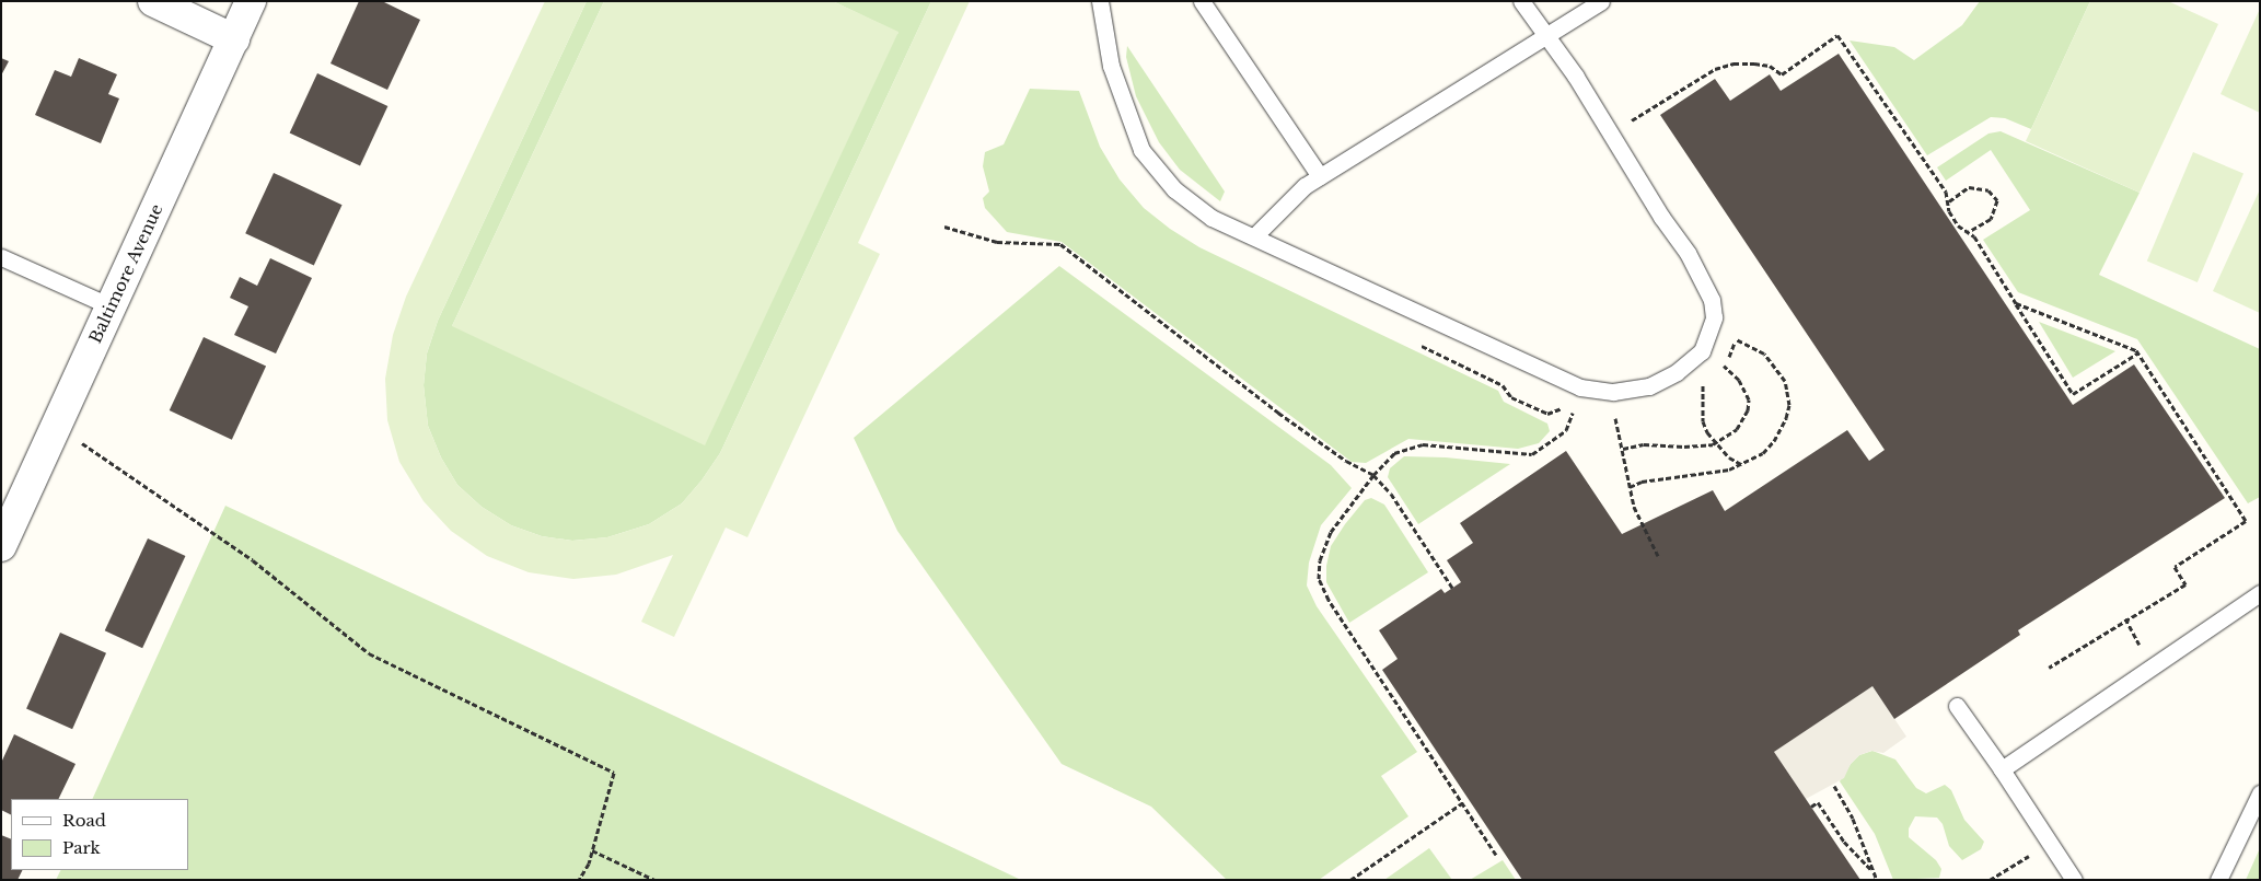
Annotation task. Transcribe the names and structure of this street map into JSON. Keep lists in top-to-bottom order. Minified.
{"streets":{"street":["Baltimore Avenue"]},"legend":["Road","Park"]}
